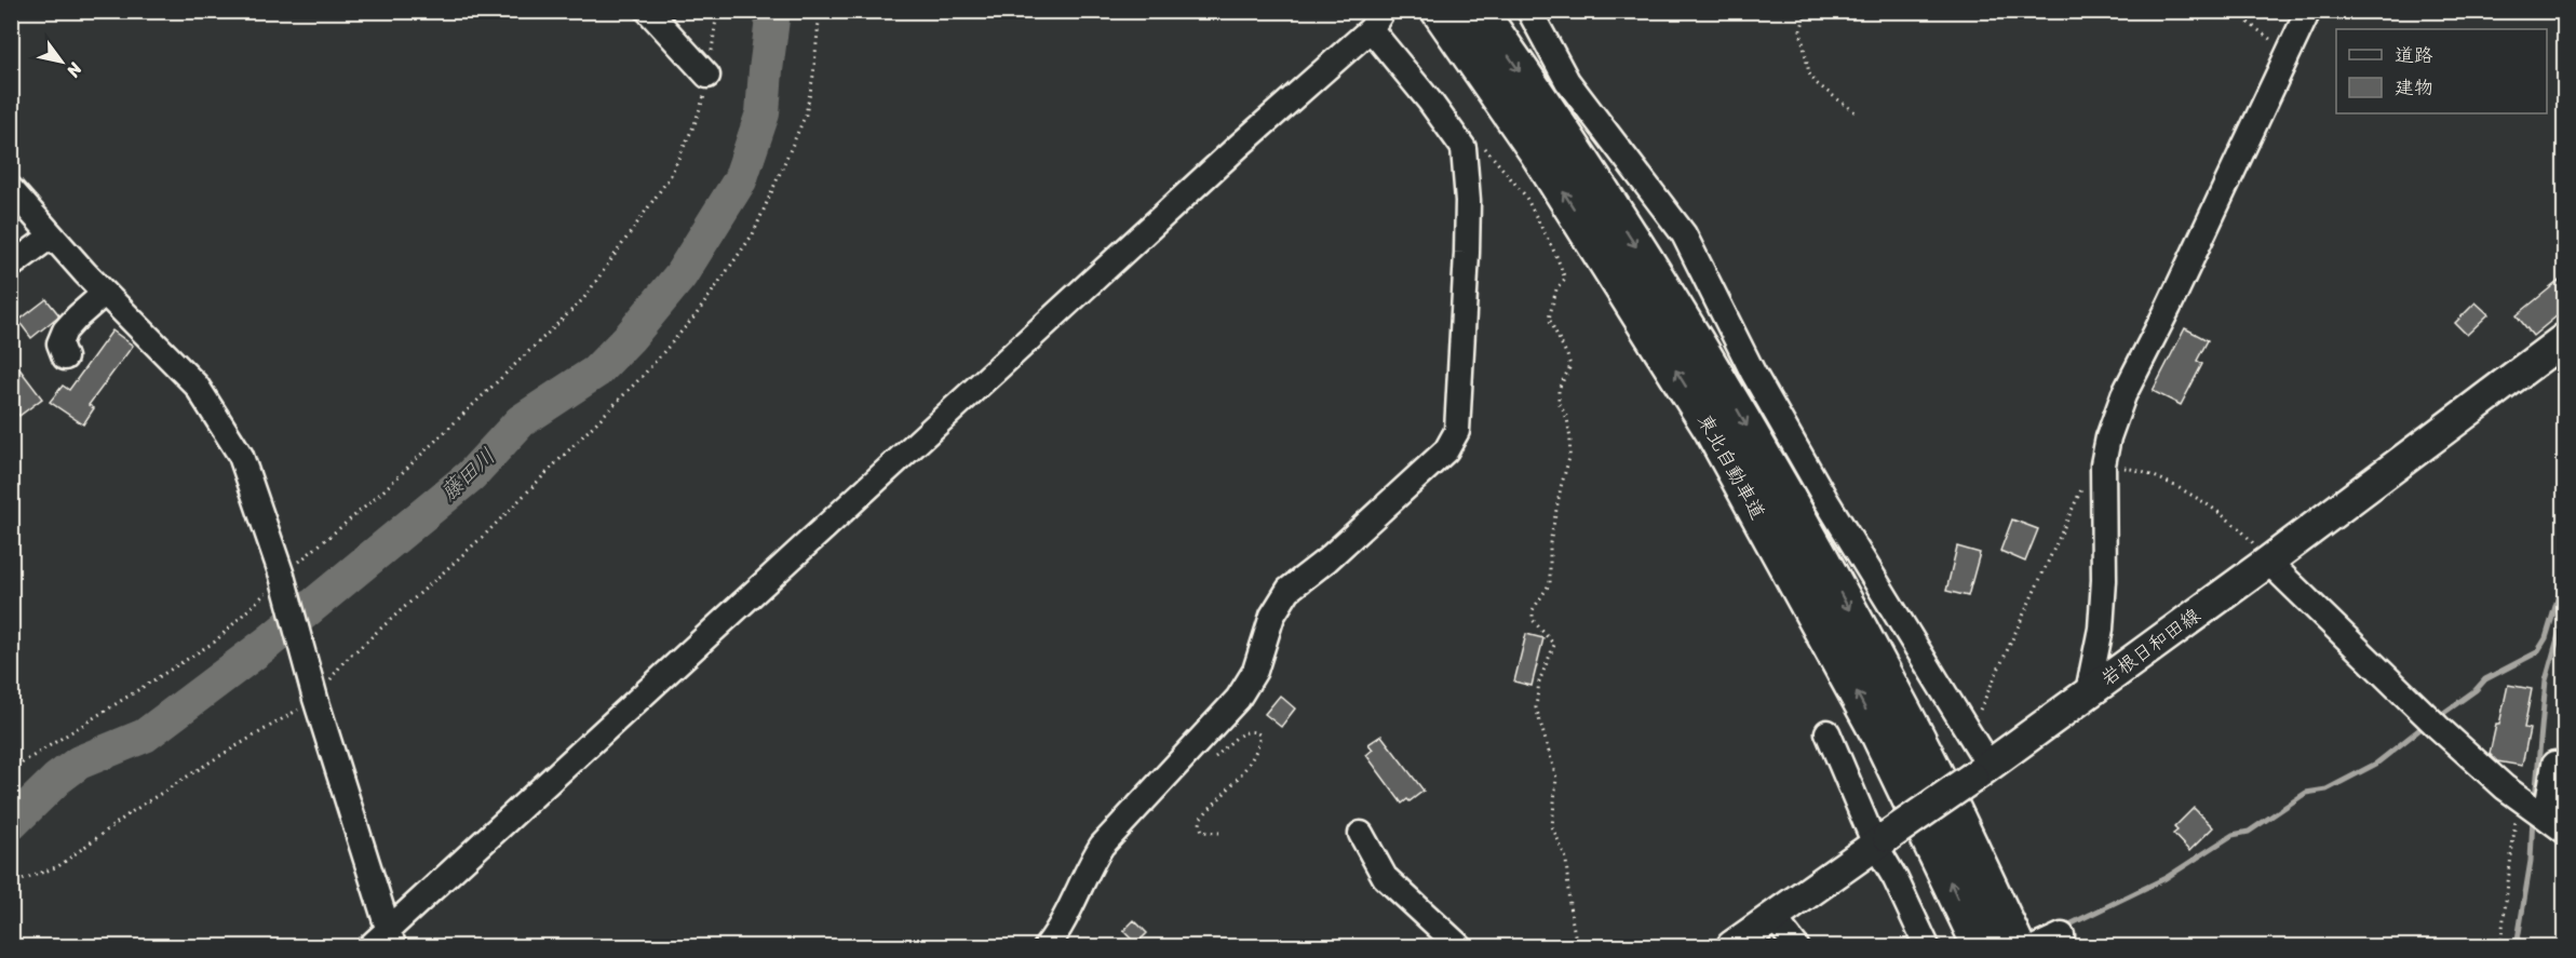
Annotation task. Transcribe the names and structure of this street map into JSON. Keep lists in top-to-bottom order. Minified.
{"streets":{"highway":["東北自動車道"],"main road":["岩根日和田線"]},"water":["藤田川"],"legend":["道路","建物"],"north":"bottom right"}
